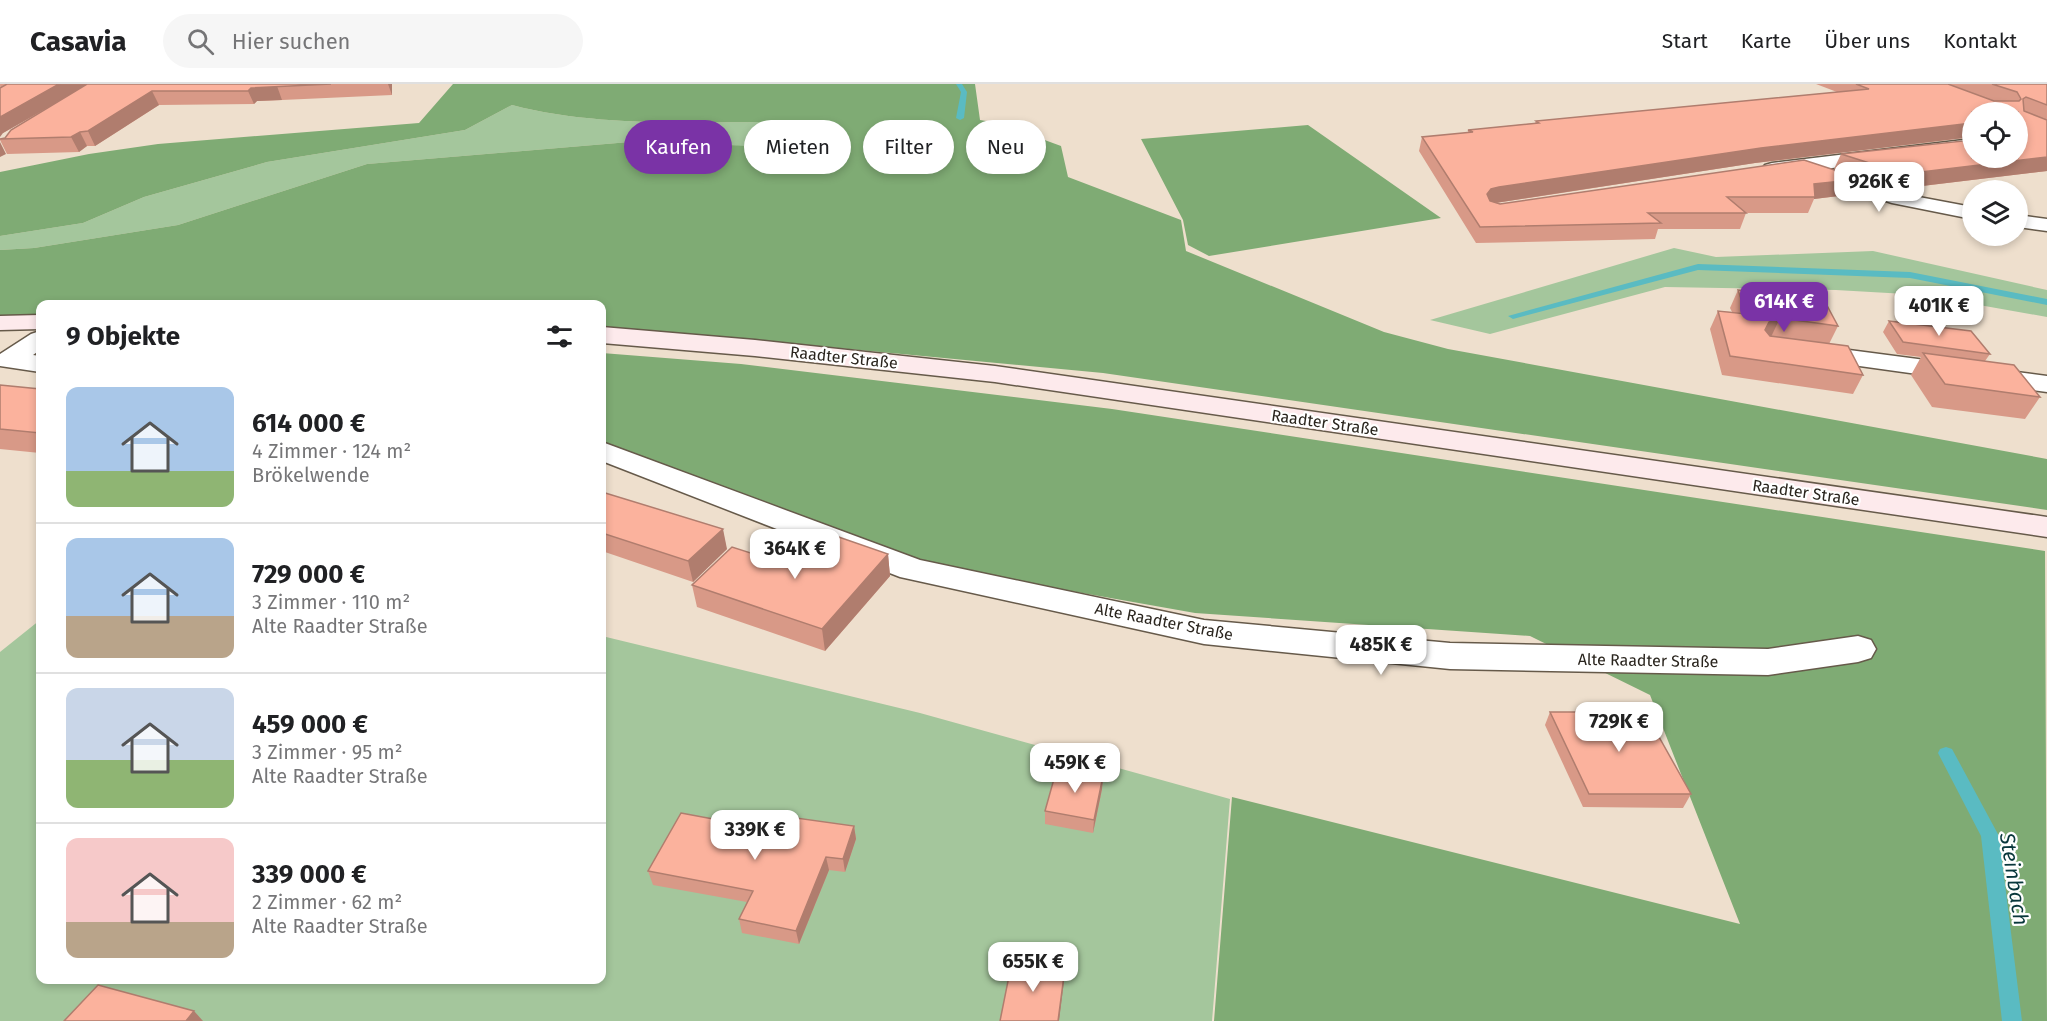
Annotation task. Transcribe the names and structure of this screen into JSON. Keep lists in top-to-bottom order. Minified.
{"streets":{"main road":["Raadter Straße"],"street":["Alte Raadter Straße"]},"water":["Steinbach"],"page":{"header":"Casavia","search":"Hier suchen","nav":["Start","Karte","Über uns","Kontakt"],"chip":["Kaufen","Mieten","Filter","Neu"],"price":["926K €","614K €","401K €","364K €","485K €","729K €","459K €","339K €","655K €"],"heading":"9 Objekte","list":[{"name":"614 000 €","note":"4 Zimmer · 124 m² · Brökelwende"},{"name":"729 000 €","note":"3 Zimmer · 110 m² · Alte Raadter Straße"},{"name":"459 000 €","note":"3 Zimmer · 95 m² · Alte Raadter Straße"},{"name":"339 000 €","note":"2 Zimmer · 62 m² · Alte Raadter Straße"}]}}
